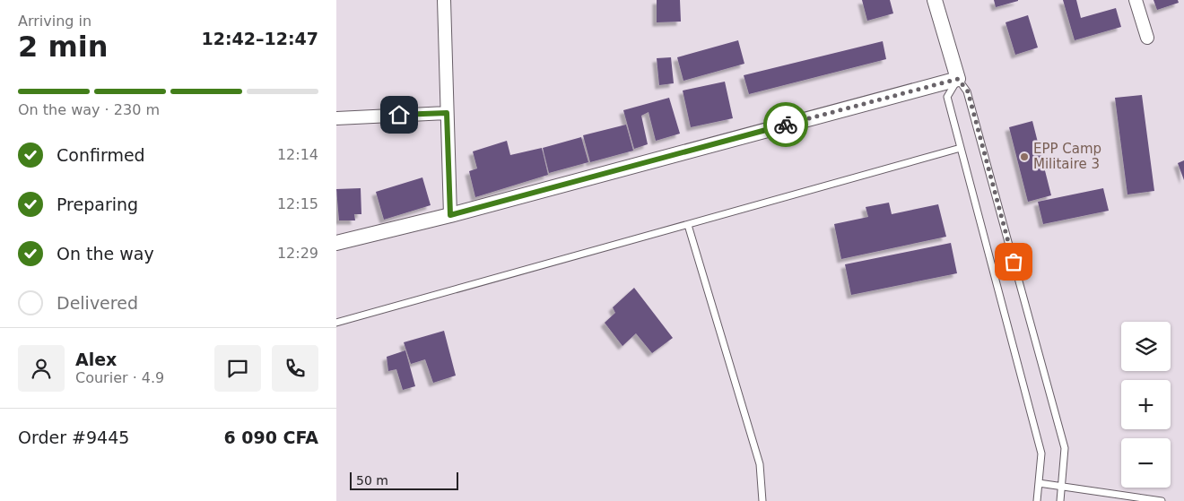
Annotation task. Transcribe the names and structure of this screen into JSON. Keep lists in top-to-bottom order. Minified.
{"places":["EPP Camp Militaire 3"],"scale_bar":"50 m","page":{"heading":["2 min","Arriving in","12:42–12:47"],"panel":["Alex","Courier · 4.9","Order #9445","6 090 CFA"],"bar":"On the way · 230 m","list":[["Confirmed","12:14"],["Preparing","12:15"],["On the way","12:29"],"Delivered"],"map_buttons":["+","−"],"scale":"50 m"}}
